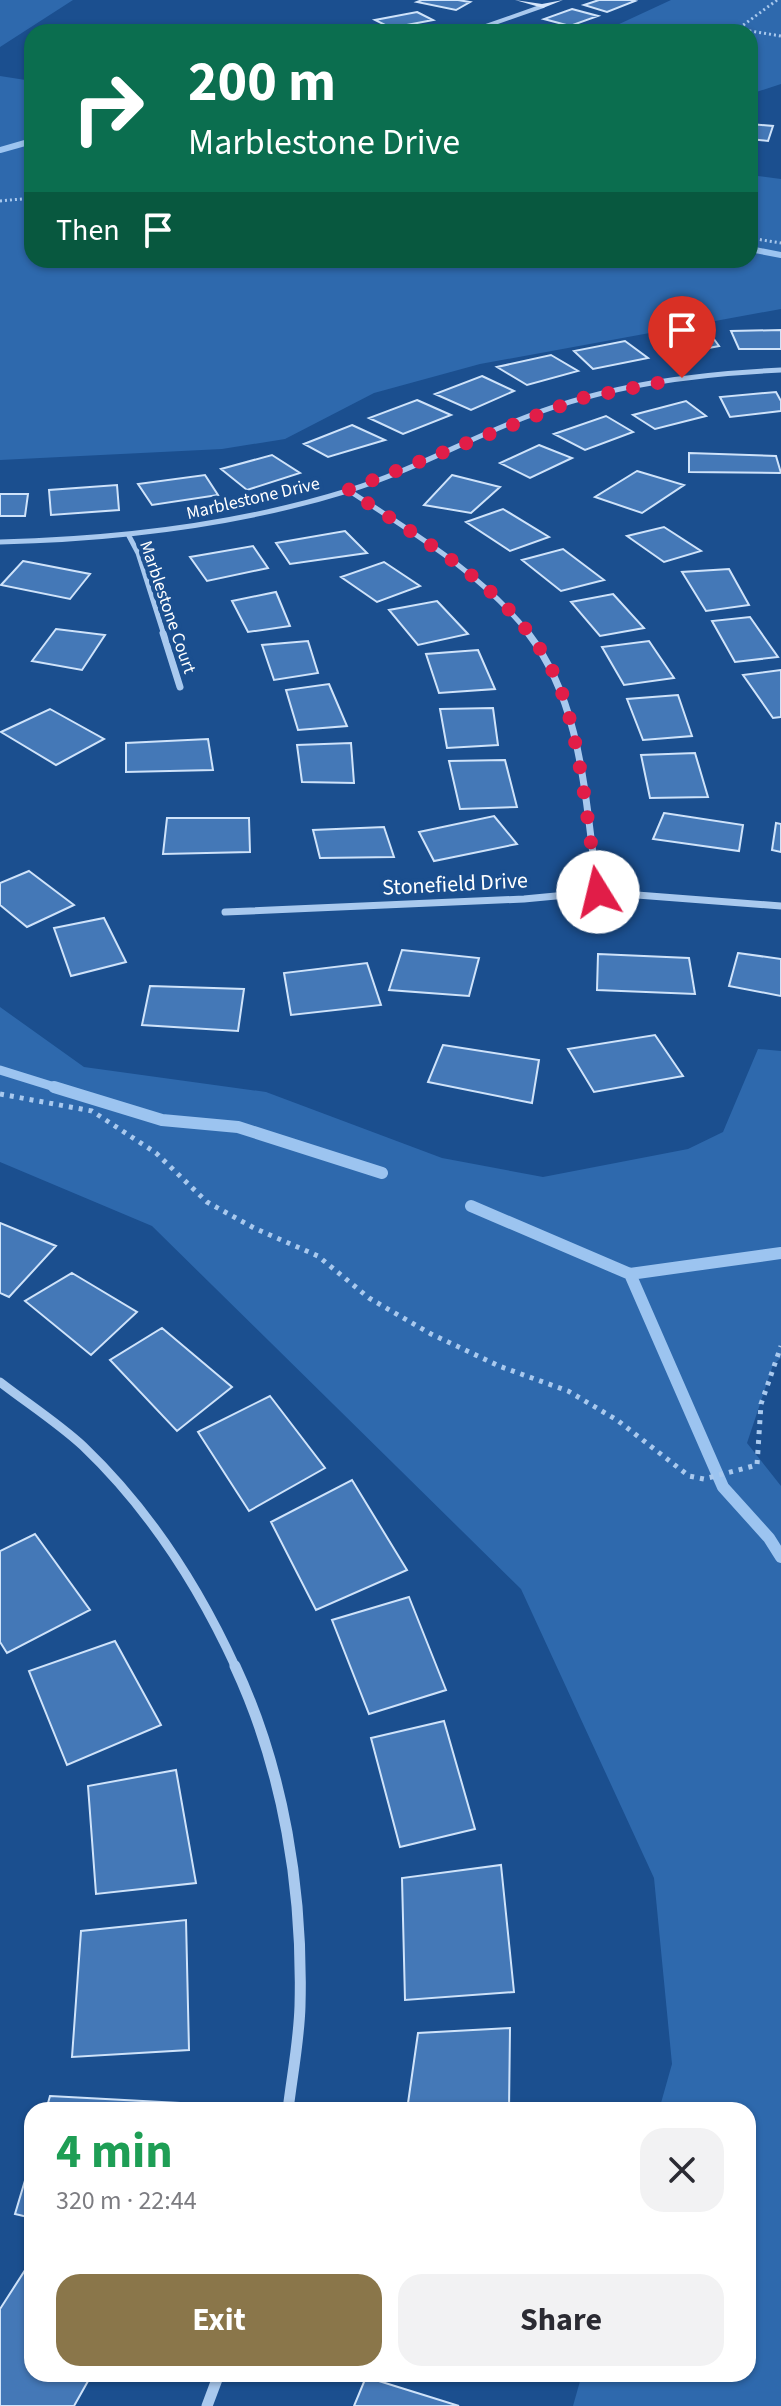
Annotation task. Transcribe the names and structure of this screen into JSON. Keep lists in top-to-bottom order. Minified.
{"streets":{"street":["Marblestone Drive","Marblestone Court","Stonefield Drive"]},"crossings":[["Marblestone Drive","Marblestone Court"]],"page":{"turn":["200 m","Marblestone Drive"],"then":"Then","heading":["4 min","320 m · 22:44"],"buttons":["Exit","Share"]}}
